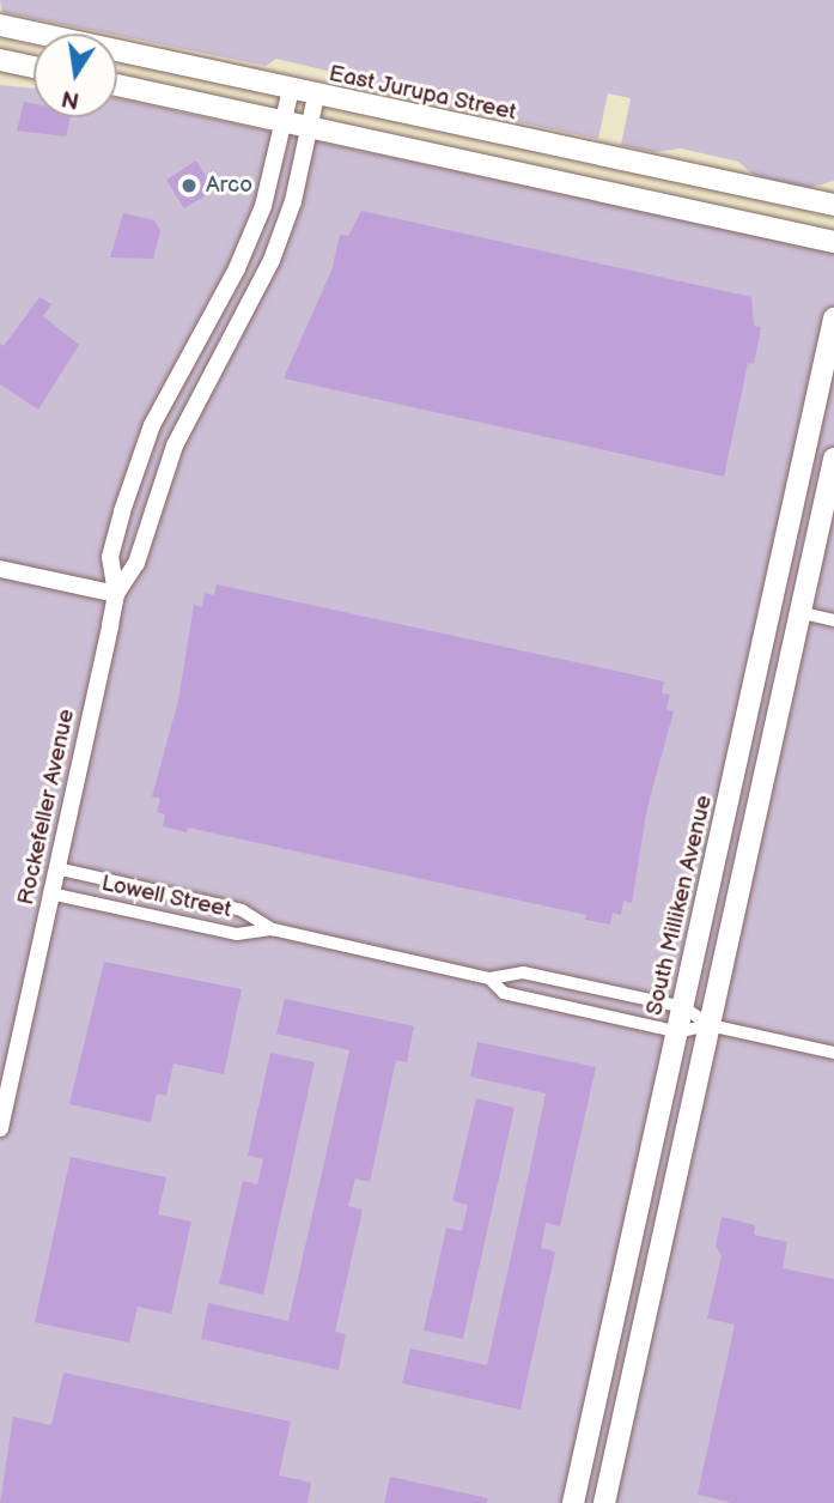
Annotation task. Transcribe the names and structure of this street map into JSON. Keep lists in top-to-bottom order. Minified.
{"streets":{"main road":["East Jurupa Street","South Milliken Avenue"],"street":["Rockefeller Avenue","Lowell Street"]},"crossings":[["East Jurupa Street","Rockefeller Avenue"],["Rockefeller Avenue","Lowell Street"],["Lowell Street","South Milliken Avenue"]],"places":["Arco"],"north":"bottom"}
